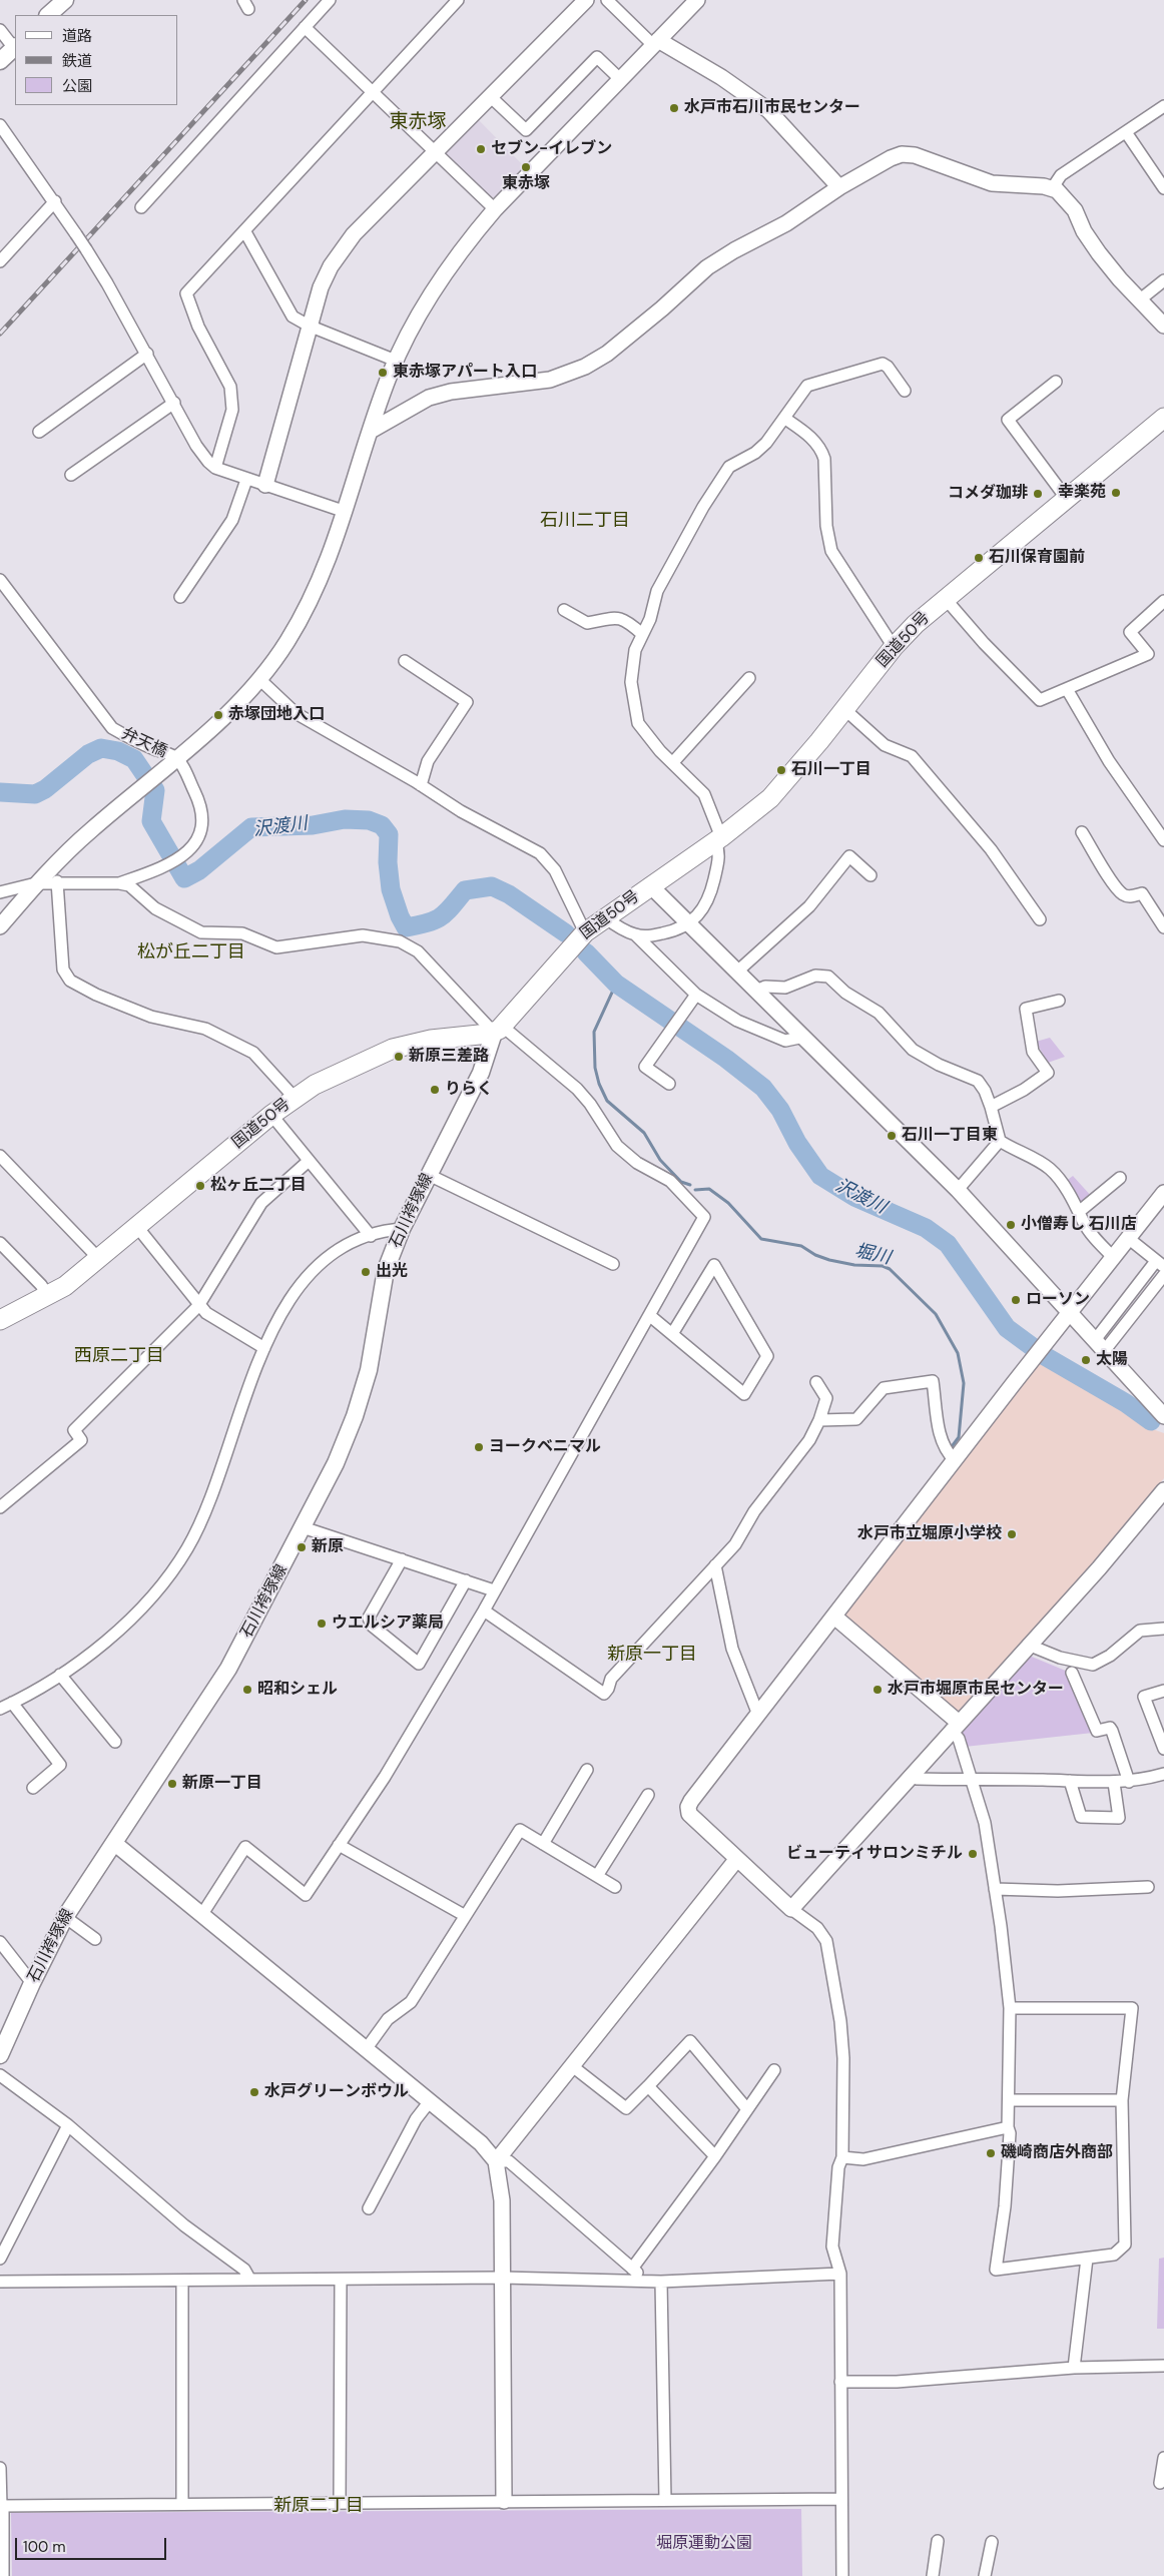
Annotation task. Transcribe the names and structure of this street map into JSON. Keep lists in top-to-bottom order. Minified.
{"streets":{"highway":["国道50号"],"main road":["石川袴塚線"],"street":["弁天橋"]},"crossings":[["国道50号","石川袴塚線"]],"districts":["東赤塚","石川二丁目","松が丘二丁目","西原二丁目","新原一丁目","新原二丁目"],"water":["沢渡川","堀川"],"parks":["堀原運動公園"],"places":["水戸市石川市民センター","セブン-イレブン","東赤塚","東赤塚アパート入口","幸楽苑","コメダ珈琲","石川保育園前","赤塚団地入口","石川一丁目","新原三差路","りらく","石川一丁目東","松ヶ丘二丁目","小僧寿し 石川店","出光","ローソン","太陽","ヨークベニマル","水戸市立堀原小学校","新原","ウエルシア薬局","昭和シェル","水戸市堀原市民センター","新原一丁目","ビューティサロンミチル","水戸グリーンボウル","磯崎商店外商部"],"legend":["道路","鉄道","公園"],"scale_bar":"100 m"}
